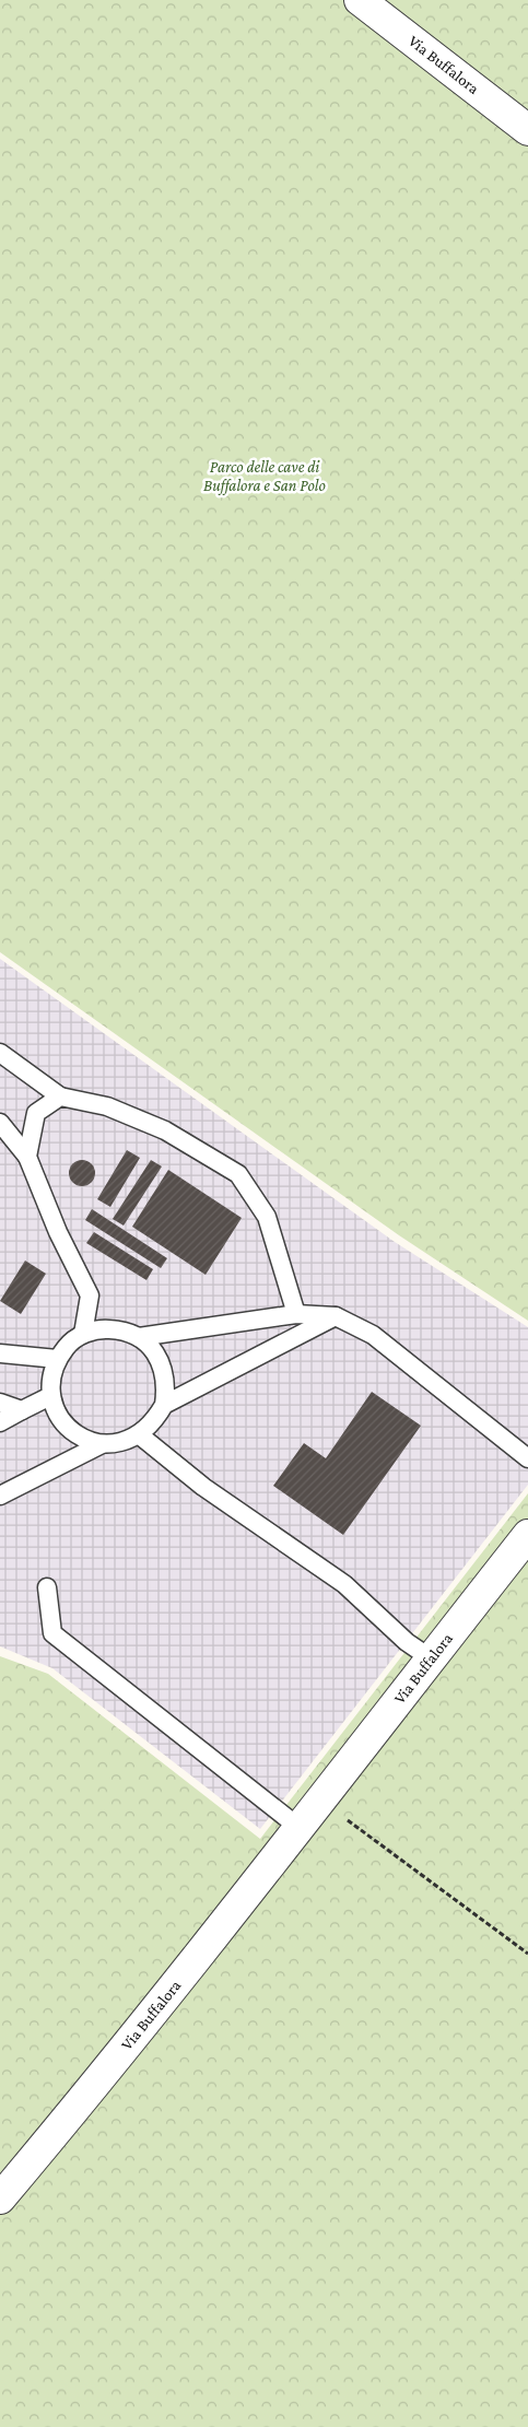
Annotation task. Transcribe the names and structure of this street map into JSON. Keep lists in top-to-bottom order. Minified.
{"streets":{"street":["Via Buffalora"]},"parks":["Parco delle cave di Buffalora e San Polo"]}
